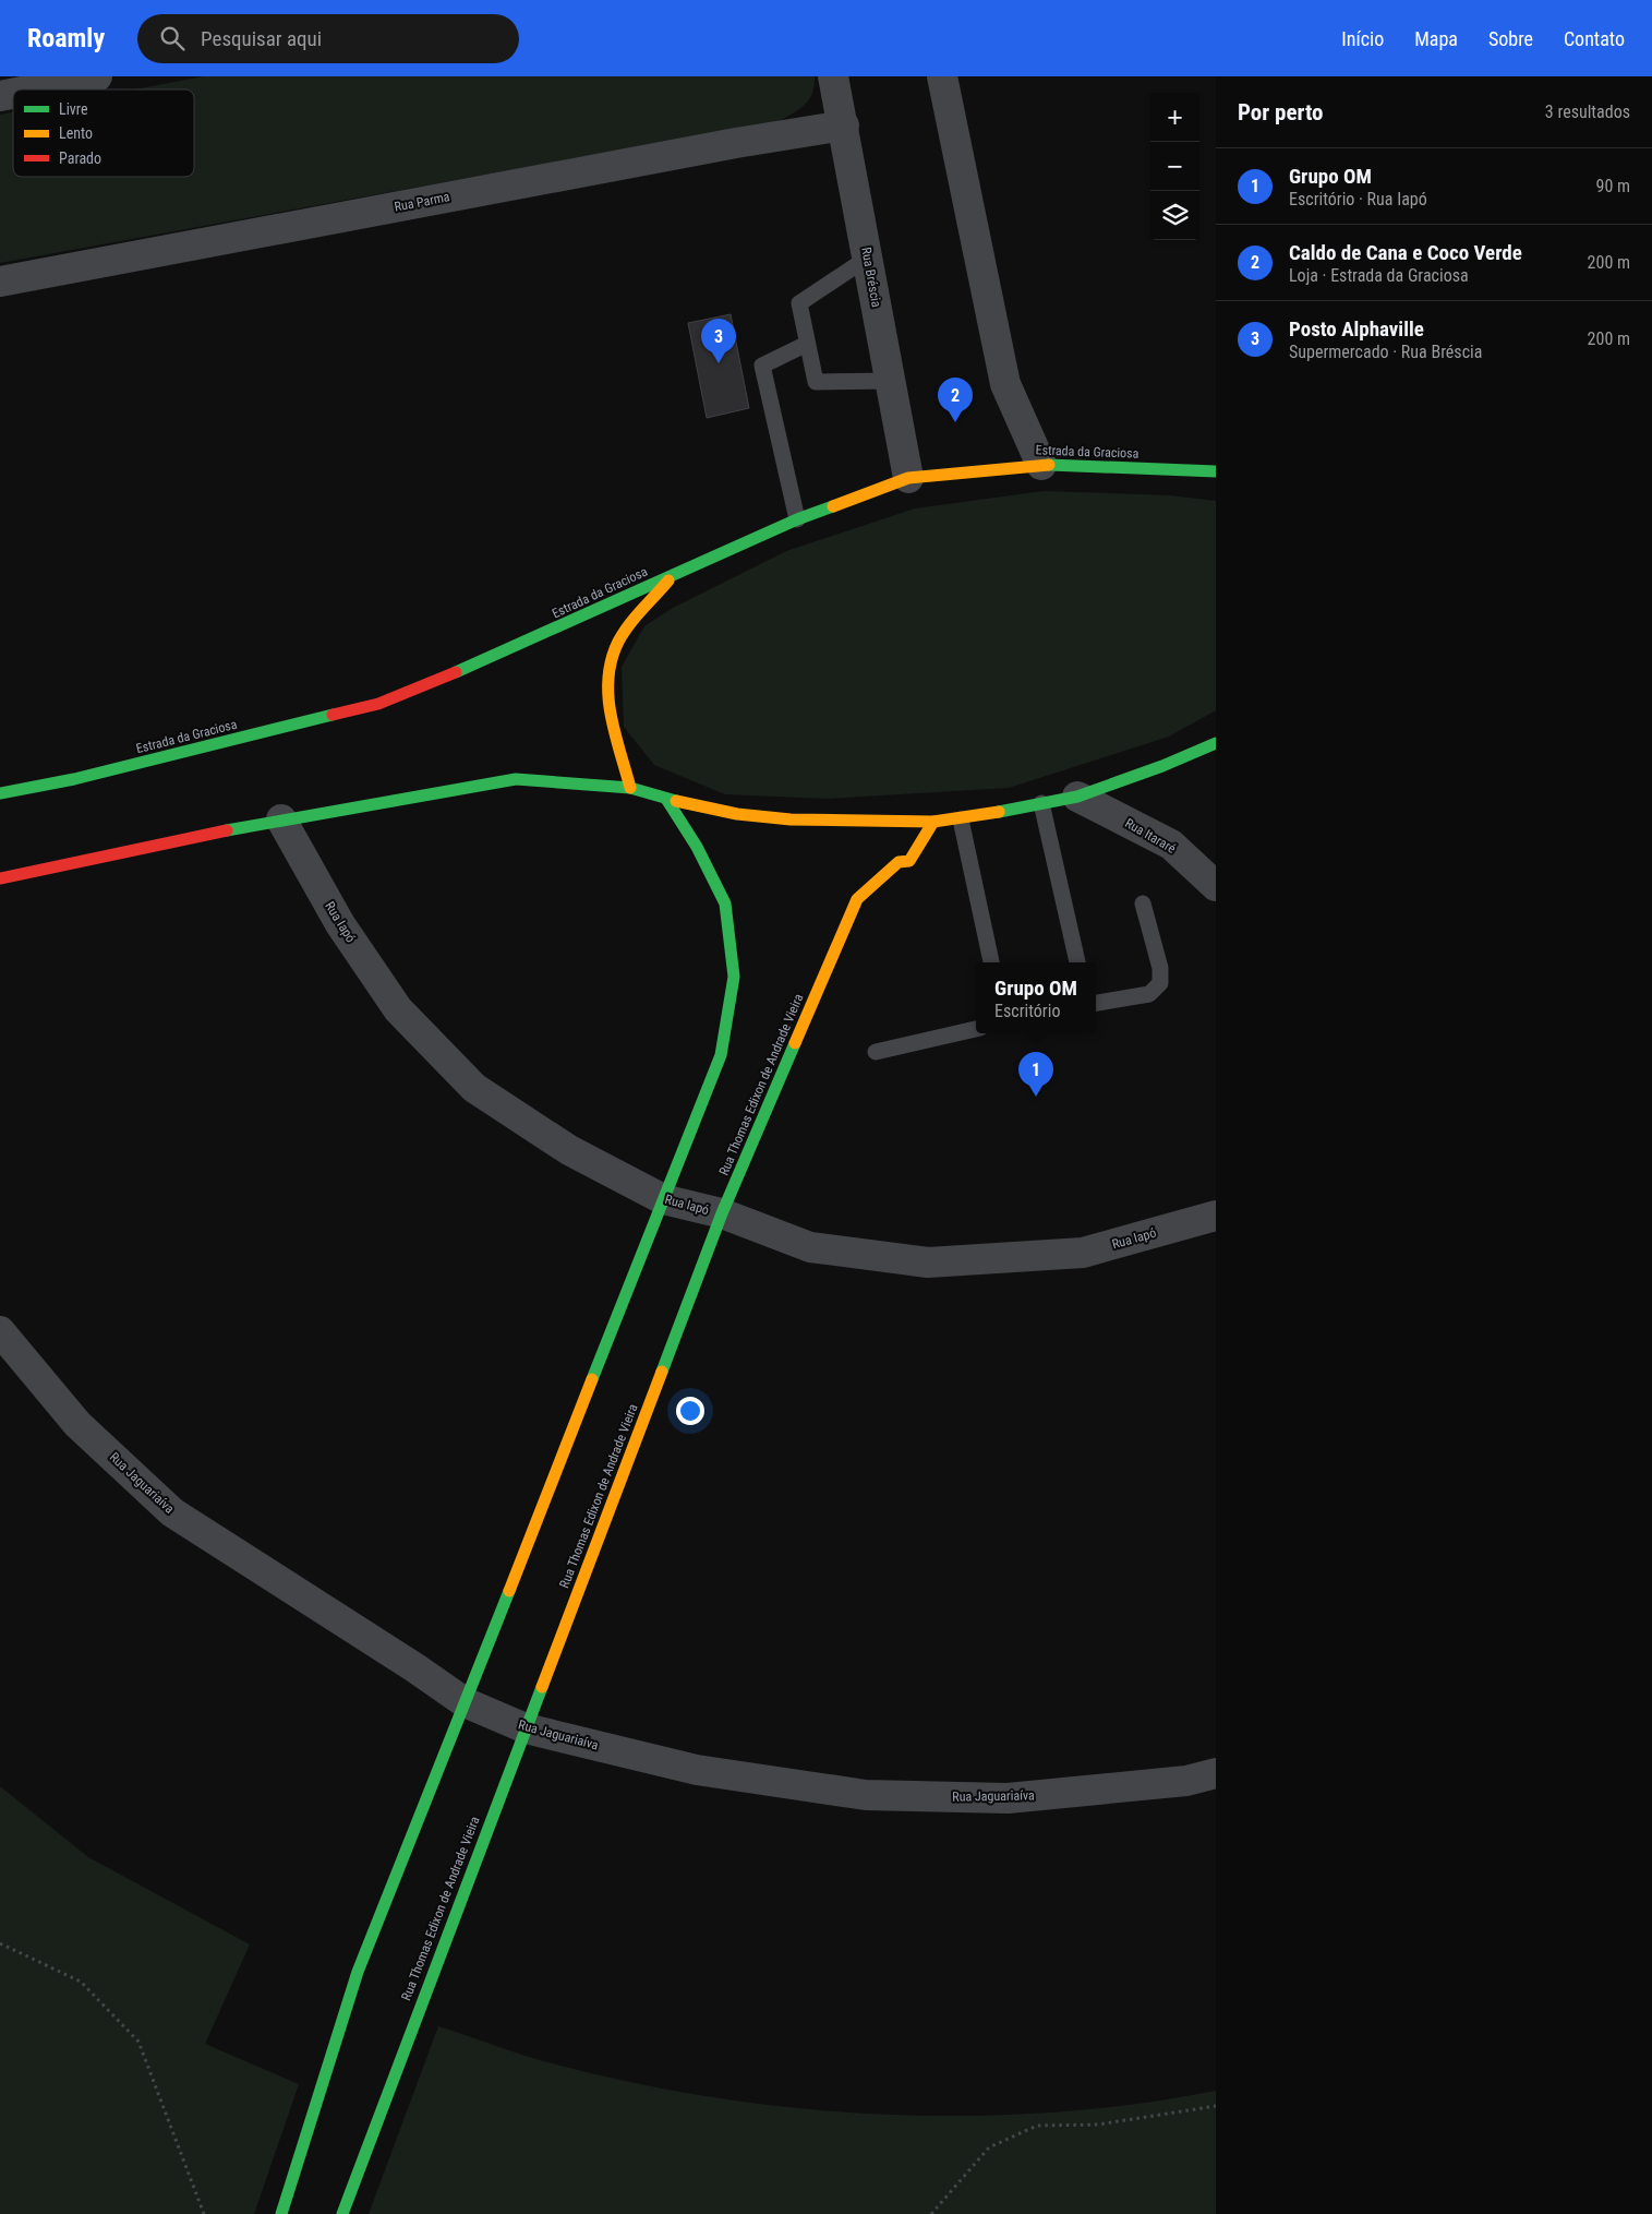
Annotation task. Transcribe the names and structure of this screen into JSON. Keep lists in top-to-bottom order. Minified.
{"streets":{"street":["Rua Parma","Rua Bréscia","Estrada da Graciosa","Rua Itararé","Rua Iapó","Rua Thomas Edixon de Andrade Vieira","Rua Jaguariaíva"]},"crossings":[["Rua Parma","Rua Bréscia"],["Rua Bréscia","Estrada da Graciosa"],["Rua Iapó","Rua Thomas Edixon de Andrade Vieira"],["Rua Thomas Edixon de Andrade Vieira","Rua Jaguariaíva"]],"legend":["Livre","Lento","Parado"],"page":{"header":"Roamly","search":"Pesquisar aqui","nav":["Início","Mapa","Sobre","Contato"],"heading":["Por perto","3 resultados"],"map_buttons":["+","−"],"list":[{"mark":"1","name":"Grupo OM","note":"Escritório · Rua Iapó","value":"90 m"},{"mark":"2","name":"Caldo de Cana e Coco Verde","note":"Loja · Estrada da Graciosa","value":"200 m"},{"mark":"3","name":"Posto Alphaville","note":"Supermercado · Rua Bréscia","value":"200 m"}],"pins":["3","2","1"],"popup":["Grupo OM","Escritório"]}}
